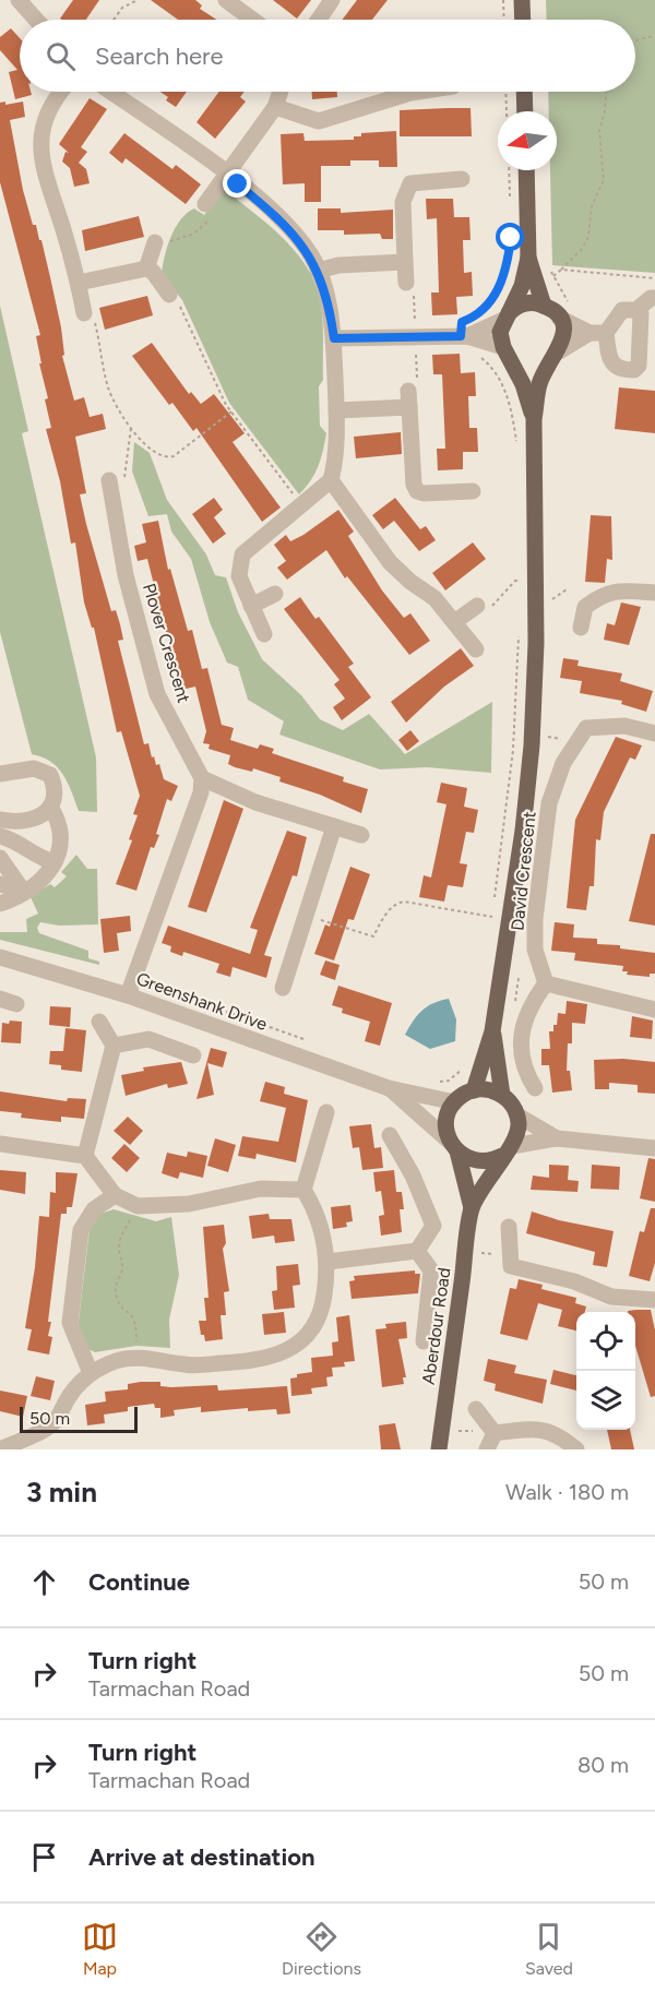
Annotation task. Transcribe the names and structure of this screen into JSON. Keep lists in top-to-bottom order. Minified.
{"streets":{"main road":["Aberdour Road"],"street":["Plover Crescent","David Crescent","Greenshank Drive"]},"scale_bar":"50 m","north":"left","page":{"search":"Search here","scale":"50 m","heading":["3 min","Walk · 180 m"],"list":[["Continue","50 m"],["Turn right","Tarmachan Road","50 m"],["Turn right","Tarmachan Road","80 m"],"Arrive at destination"],"nav":["Map","Directions","Saved"]}}
